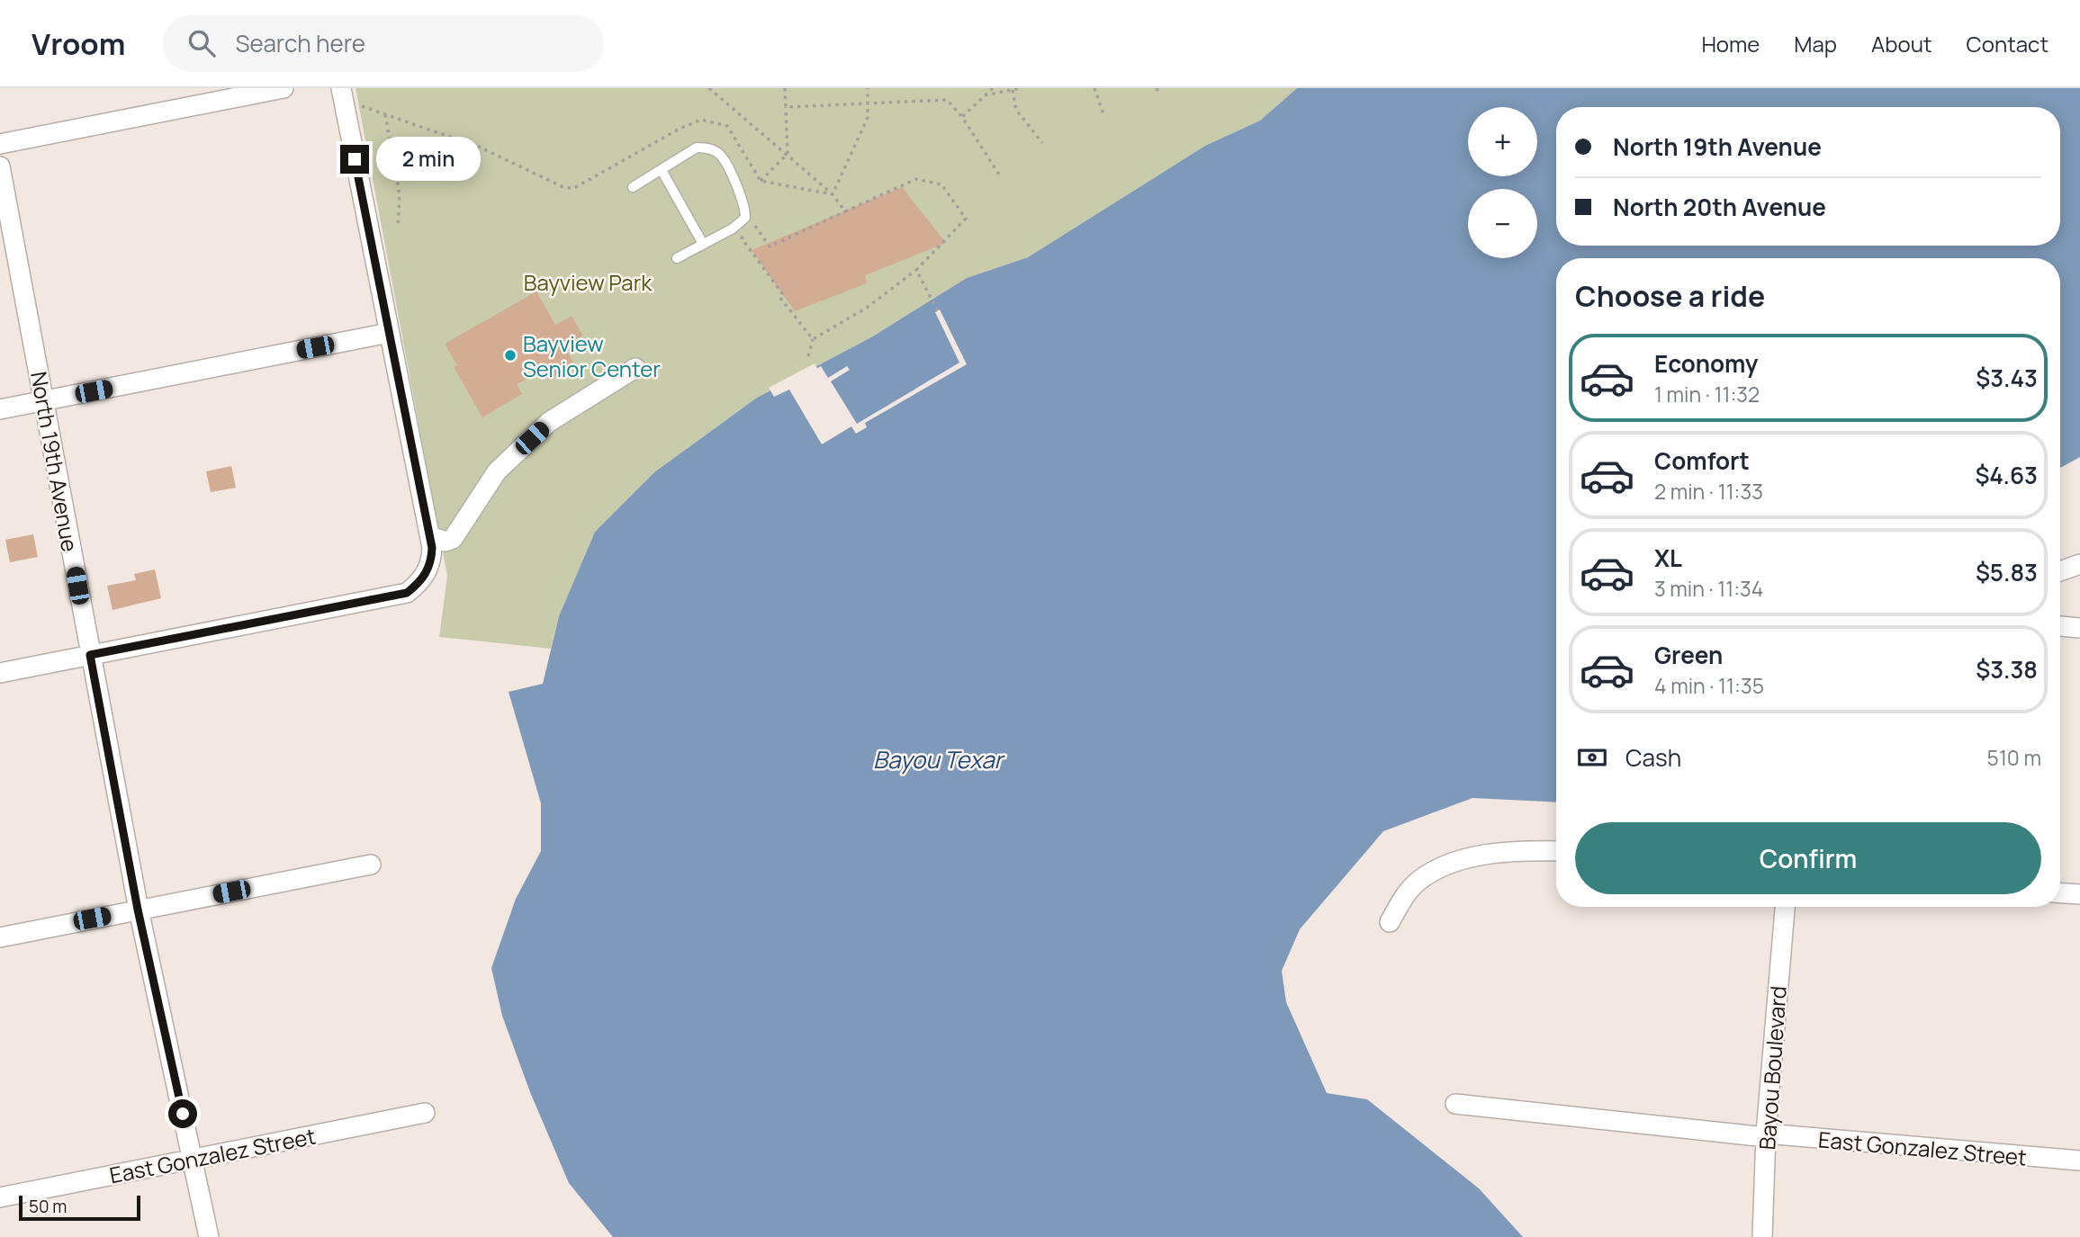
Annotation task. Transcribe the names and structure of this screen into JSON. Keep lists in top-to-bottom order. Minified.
{"streets":{"street":["North 19th Avenue","Bayou Boulevard","East Gonzalez Street"]},"crossings":[["North 19th Avenue","East Gonzalez Street"],["Bayou Boulevard","East Gonzalez Street"]],"water":["Bayou Texar"],"parks":["Bayview Park"],"places":["Bayview Senior Center"],"scale_bar":"50 m","page":{"header":"Vroom","search":"Search here","nav":["Home","Map","About","Contact"],"map_buttons":["+","−"],"banner":["North 19th Avenue","North 20th Avenue"],"bubble":"2 min","heading":"Choose a ride","list":[{"name":"Economy","note":"1 min · 11:32","value":"$3.43"},{"name":"Comfort","note":"2 min · 11:33","value":"$4.63"},{"name":"XL","note":"3 min · 11:34","value":"$5.83"},{"name":"Green","note":"4 min · 11:35","value":"$3.38"}],"pay":["Cash","510 m"],"buttons":"Confirm","scale":"50 m"}}
